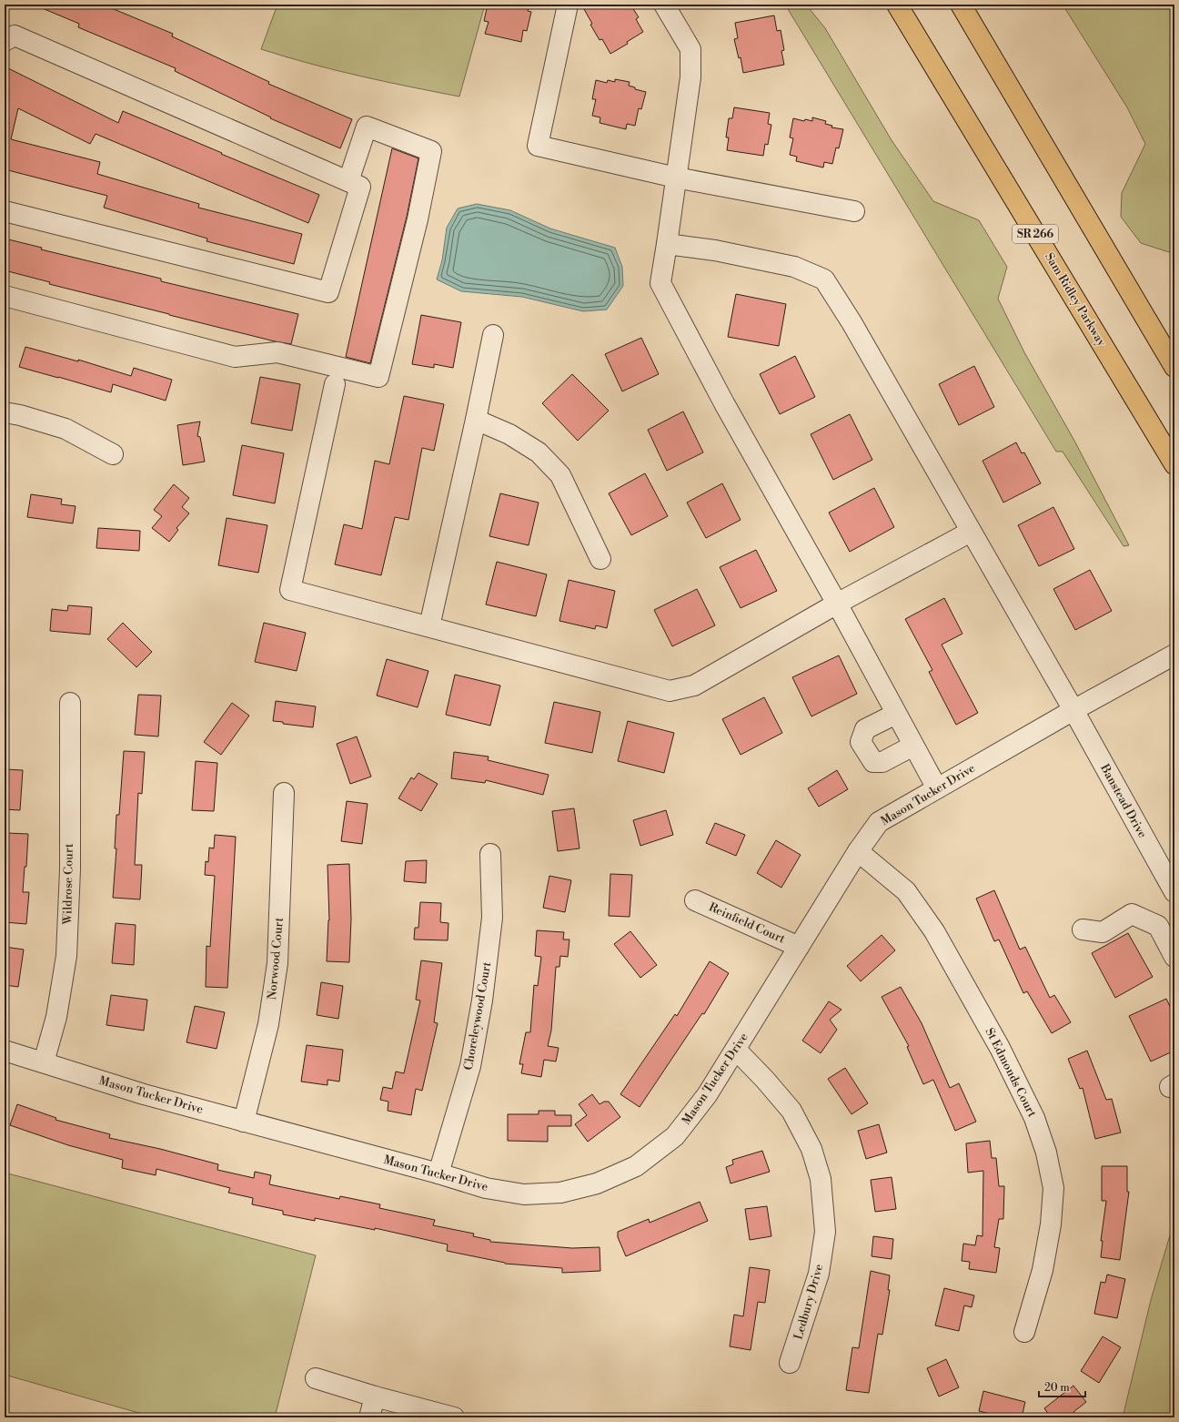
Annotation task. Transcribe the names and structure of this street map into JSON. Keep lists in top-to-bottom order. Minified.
{"streets":{"main road":["SR 266","Sam Ridley Parkway"],"street":["Mason Tucker Drive","Banstead Drive","Wildrose Court","Reinfield Court","Norwood Court","Choreleywood Court","St Edmonds Court","Ledbury Drive"]},"crossings":[["Mason Tucker Drive","Banstead Drive"],["Mason Tucker Drive","Wildrose Court"],["Mason Tucker Drive","Reinfield Court"],["Mason Tucker Drive","Norwood Court"],["Mason Tucker Drive","Choreleywood Court"],["Mason Tucker Drive","St Edmonds Court"],["Mason Tucker Drive","Ledbury Drive"]],"scale_bar":"20 m"}
